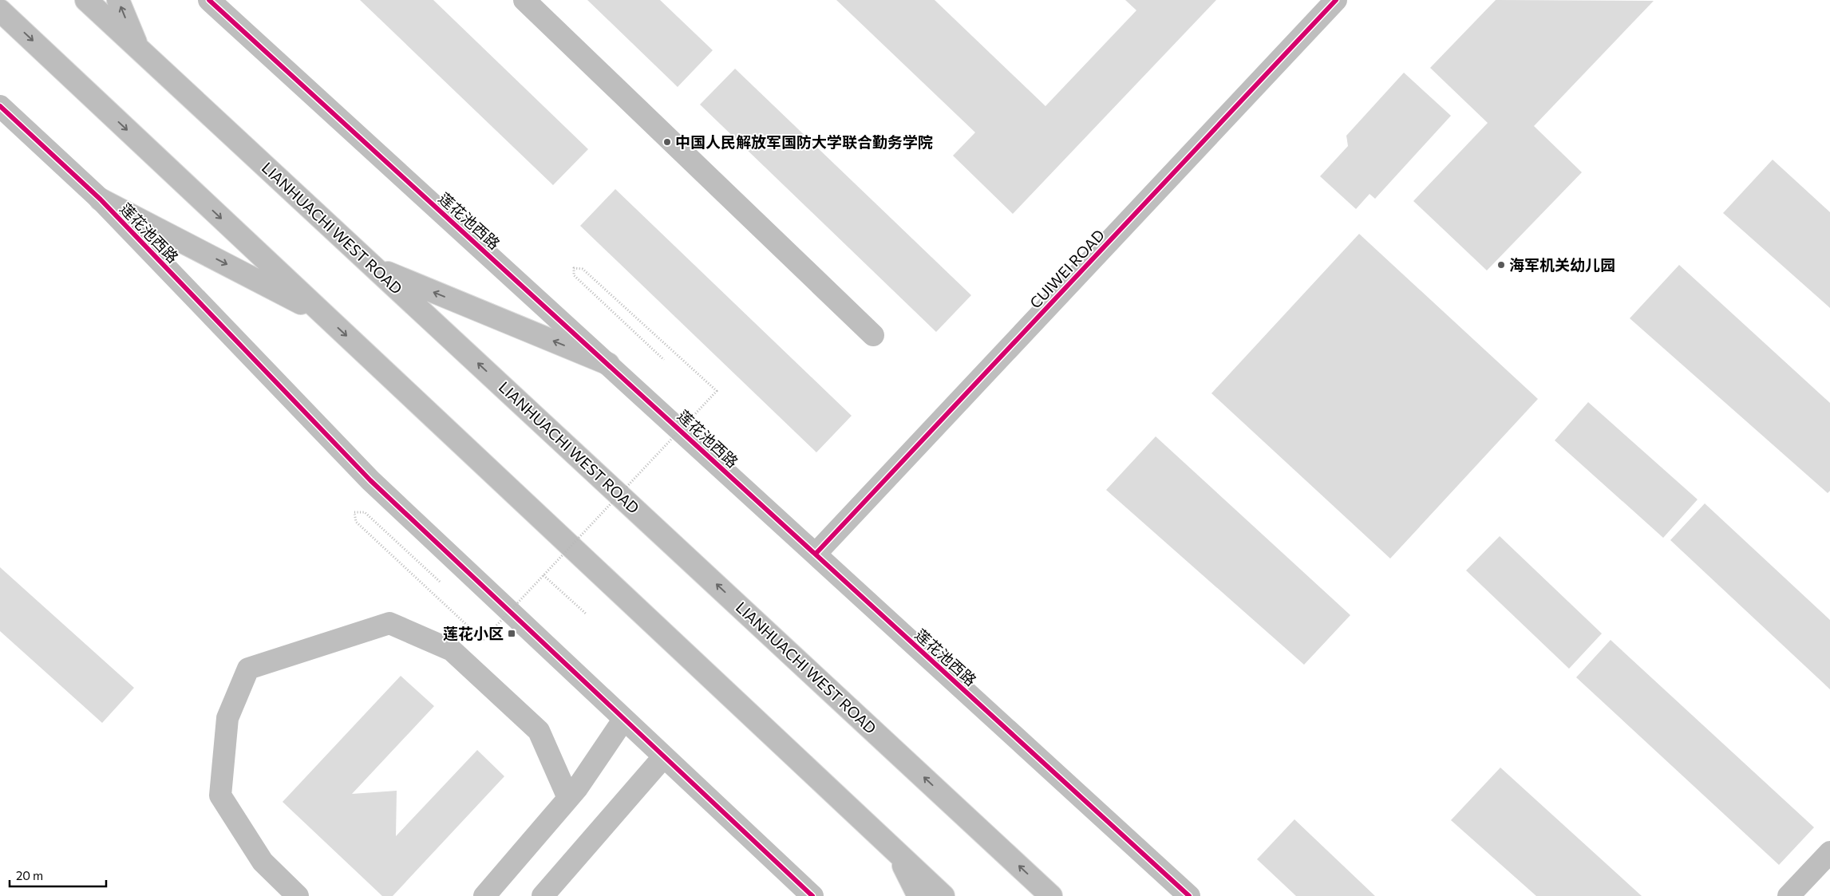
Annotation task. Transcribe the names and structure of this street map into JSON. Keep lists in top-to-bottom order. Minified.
{"streets":{"highway":["LIANHUACHI WEST ROAD"],"street":["莲花池西路","CUIWEI ROAD"]},"crossings":[["莲花池西路","CUIWEI ROAD"]],"places":{"other":["中国人民解放军国防大学联合勤务学院","海军机关幼儿园"],"transit":["莲花小区"]},"scale_bar":"20 m"}
